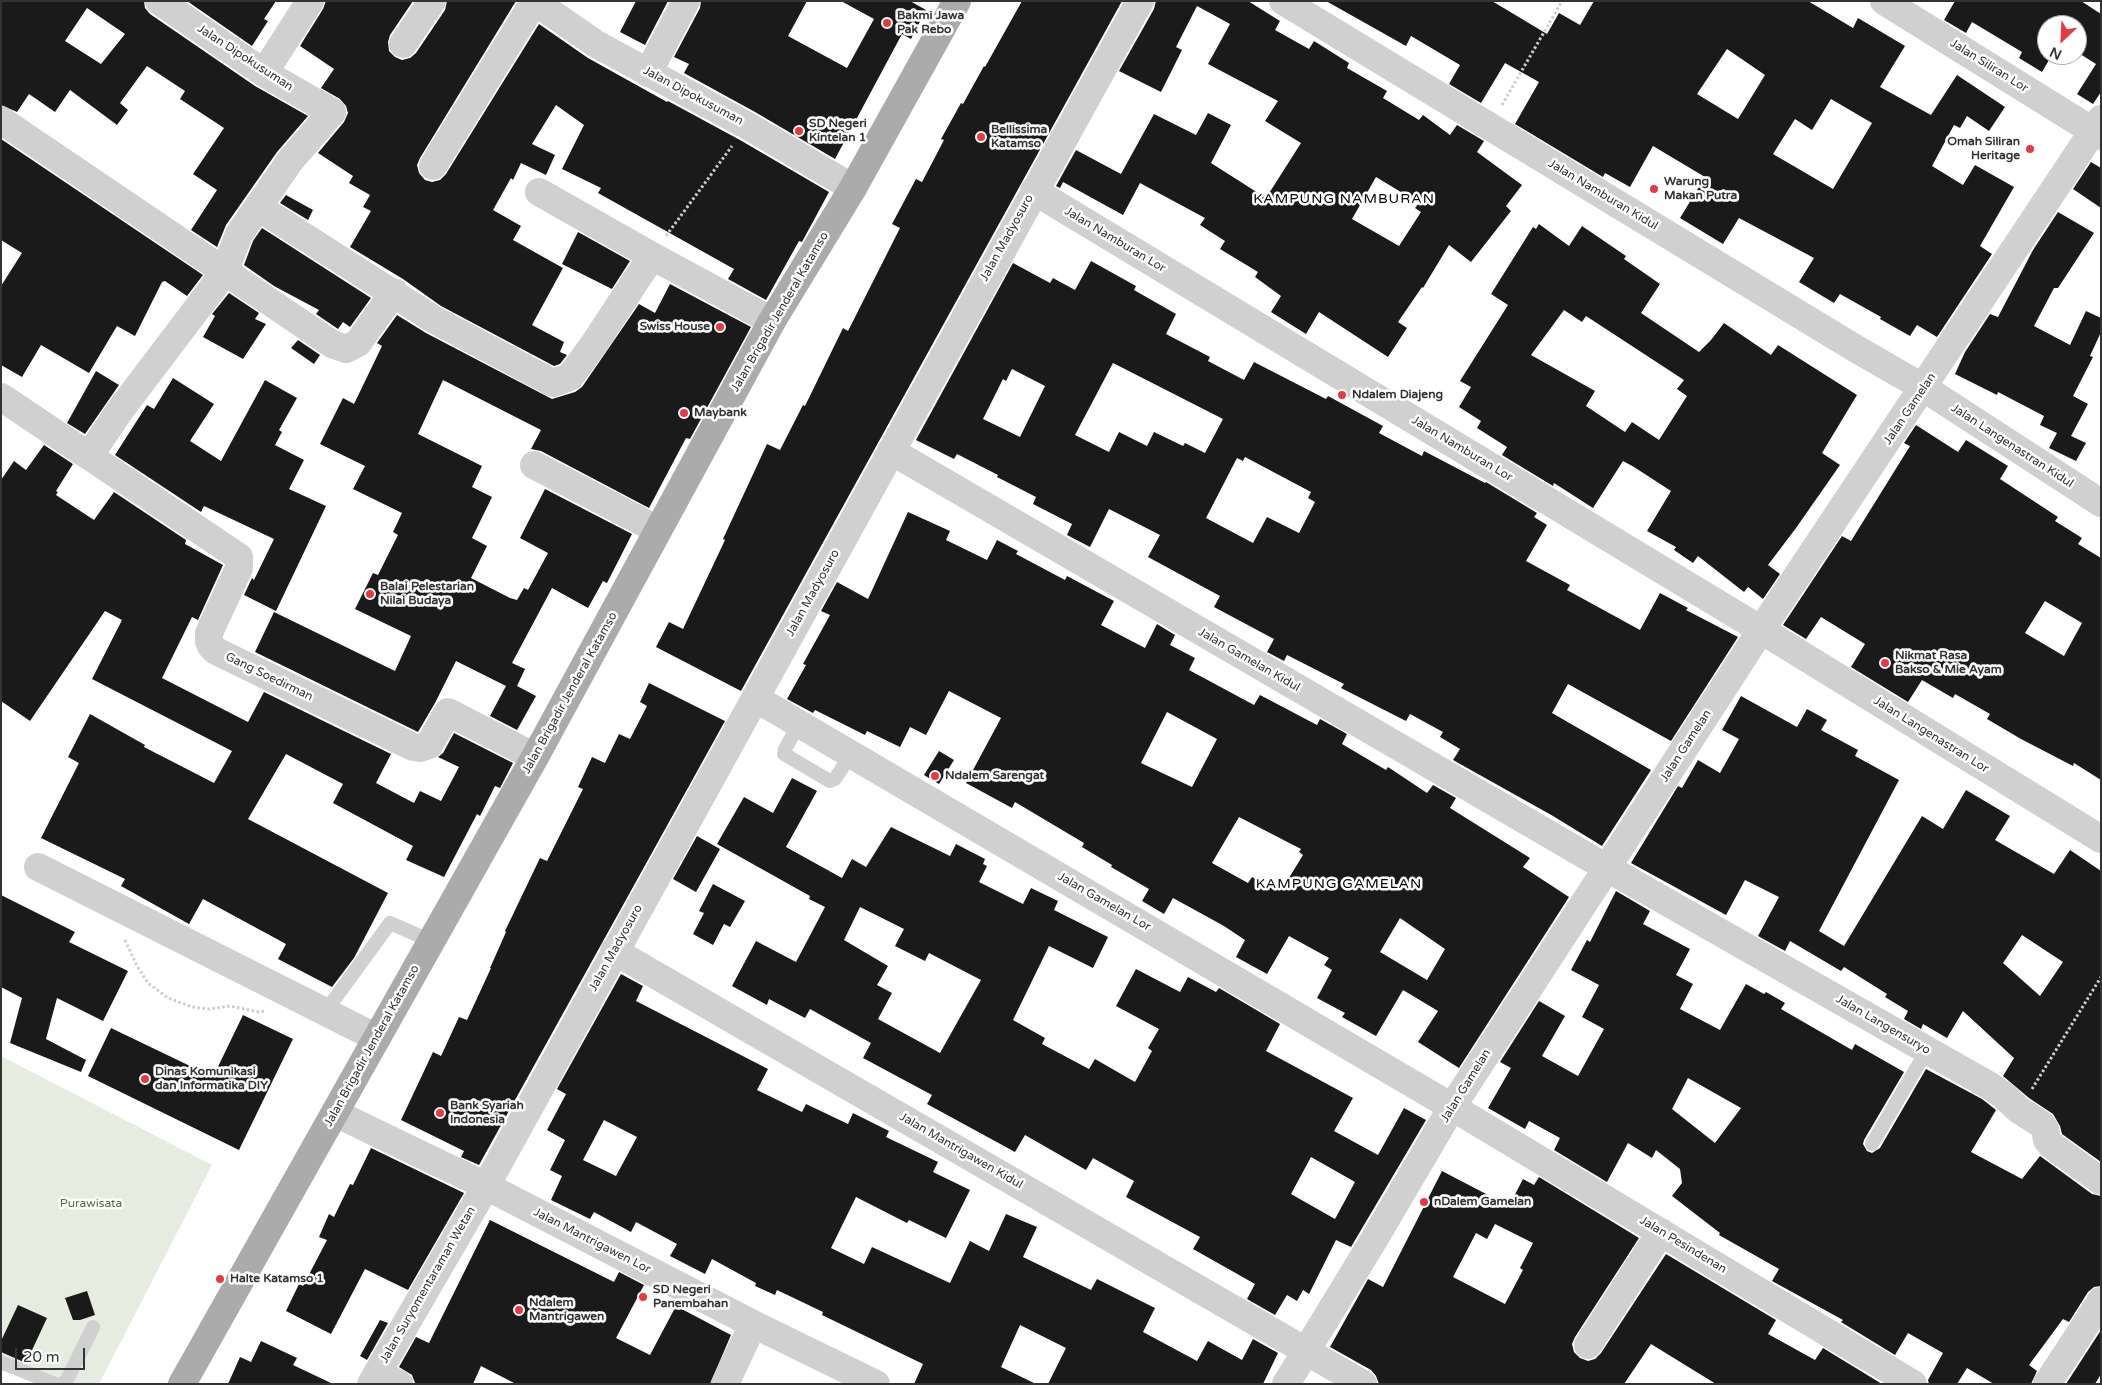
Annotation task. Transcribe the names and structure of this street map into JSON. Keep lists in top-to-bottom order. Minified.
{"streets":{"main road":["Jalan Brigadir Jenderal Katamso"],"street":["Jalan Dipokusuman","Jalan Siliran Lor","Jalan Namburan Kidul","Jalan Madyosuro","Jalan Namburan Lor","Jalan Gamelan","Jalan Langenastran Kidul","Jalan Gamelan Kidul","Gang Soedirman","Jalan Langenastran Lor","Jalan Gamelan Lor","Jalan Langensuryo","Jalan Mantrigawen Kidul","Jalan Mantrigawen Lor","Jalan Pesindenan","Jalan Suryomentaraman Wetan"]},"crossings":[["Jalan Dipokusuman","Jalan Brigadir Jenderal Katamso"],["Jalan Siliran Lor","Jalan Gamelan"],["Jalan Namburan Kidul","Jalan Gamelan"],["Jalan Namburan Kidul","Jalan Langenastran Kidul"],["Jalan Madyosuro","Jalan Namburan Lor"],["Jalan Madyosuro","Jalan Gamelan Kidul"],["Jalan Madyosuro","Jalan Gamelan Lor"],["Jalan Madyosuro","Jalan Mantrigawen Kidul"],["Jalan Madyosuro","Jalan Mantrigawen Lor"],["Jalan Madyosuro","Jalan Suryomentaraman Wetan"],["Jalan Namburan Lor","Jalan Gamelan"],["Jalan Namburan Lor","Jalan Langenastran Lor"],["Jalan Brigadir Jenderal Katamso","Gang Soedirman"],["Jalan Brigadir Jenderal Katamso","Jalan Mantrigawen Lor"],["Jalan Gamelan","Jalan Langenastran Kidul"],["Jalan Gamelan","Jalan Gamelan Kidul"],["Jalan Gamelan","Jalan Langenastran Lor"],["Jalan Gamelan","Jalan Gamelan Lor"],["Jalan Gamelan","Jalan Langensuryo"],["Jalan Gamelan","Jalan Mantrigawen Kidul"],["Jalan Gamelan","Jalan Pesindenan"],["Jalan Gamelan Kidul","Jalan Langensuryo"],["Jalan Gamelan Lor","Jalan Pesindenan"],["Jalan Mantrigawen Lor","Jalan Suryomentaraman Wetan"]],"districts":["KAMPUNG NAMBURAN","KAMPUNG GAMELAN"],"parks":["Purawisata"],"places":["Bakmi Jawa Pak Rebo","SD Negeri Kintelan 1","Bellissima Katamso","Omah Siliran Heritage","Warung Makan Putra","Swiss House","Ndalem Diajeng","Maybank","Balai Pelestarian Nilai Budaya","Nikmat Rasa Bakso & Mie Ayam","Ndalem Sarengat","Dinas Komunikasi dan Informatika DIY","Bank Syariah Indonesia","nDalem Gamelan","Halte Katamso 1","SD Negeri Panembahan","Ndalem Mantrigawen"],"scale_bar":"20 m","north":"bottom left"}
